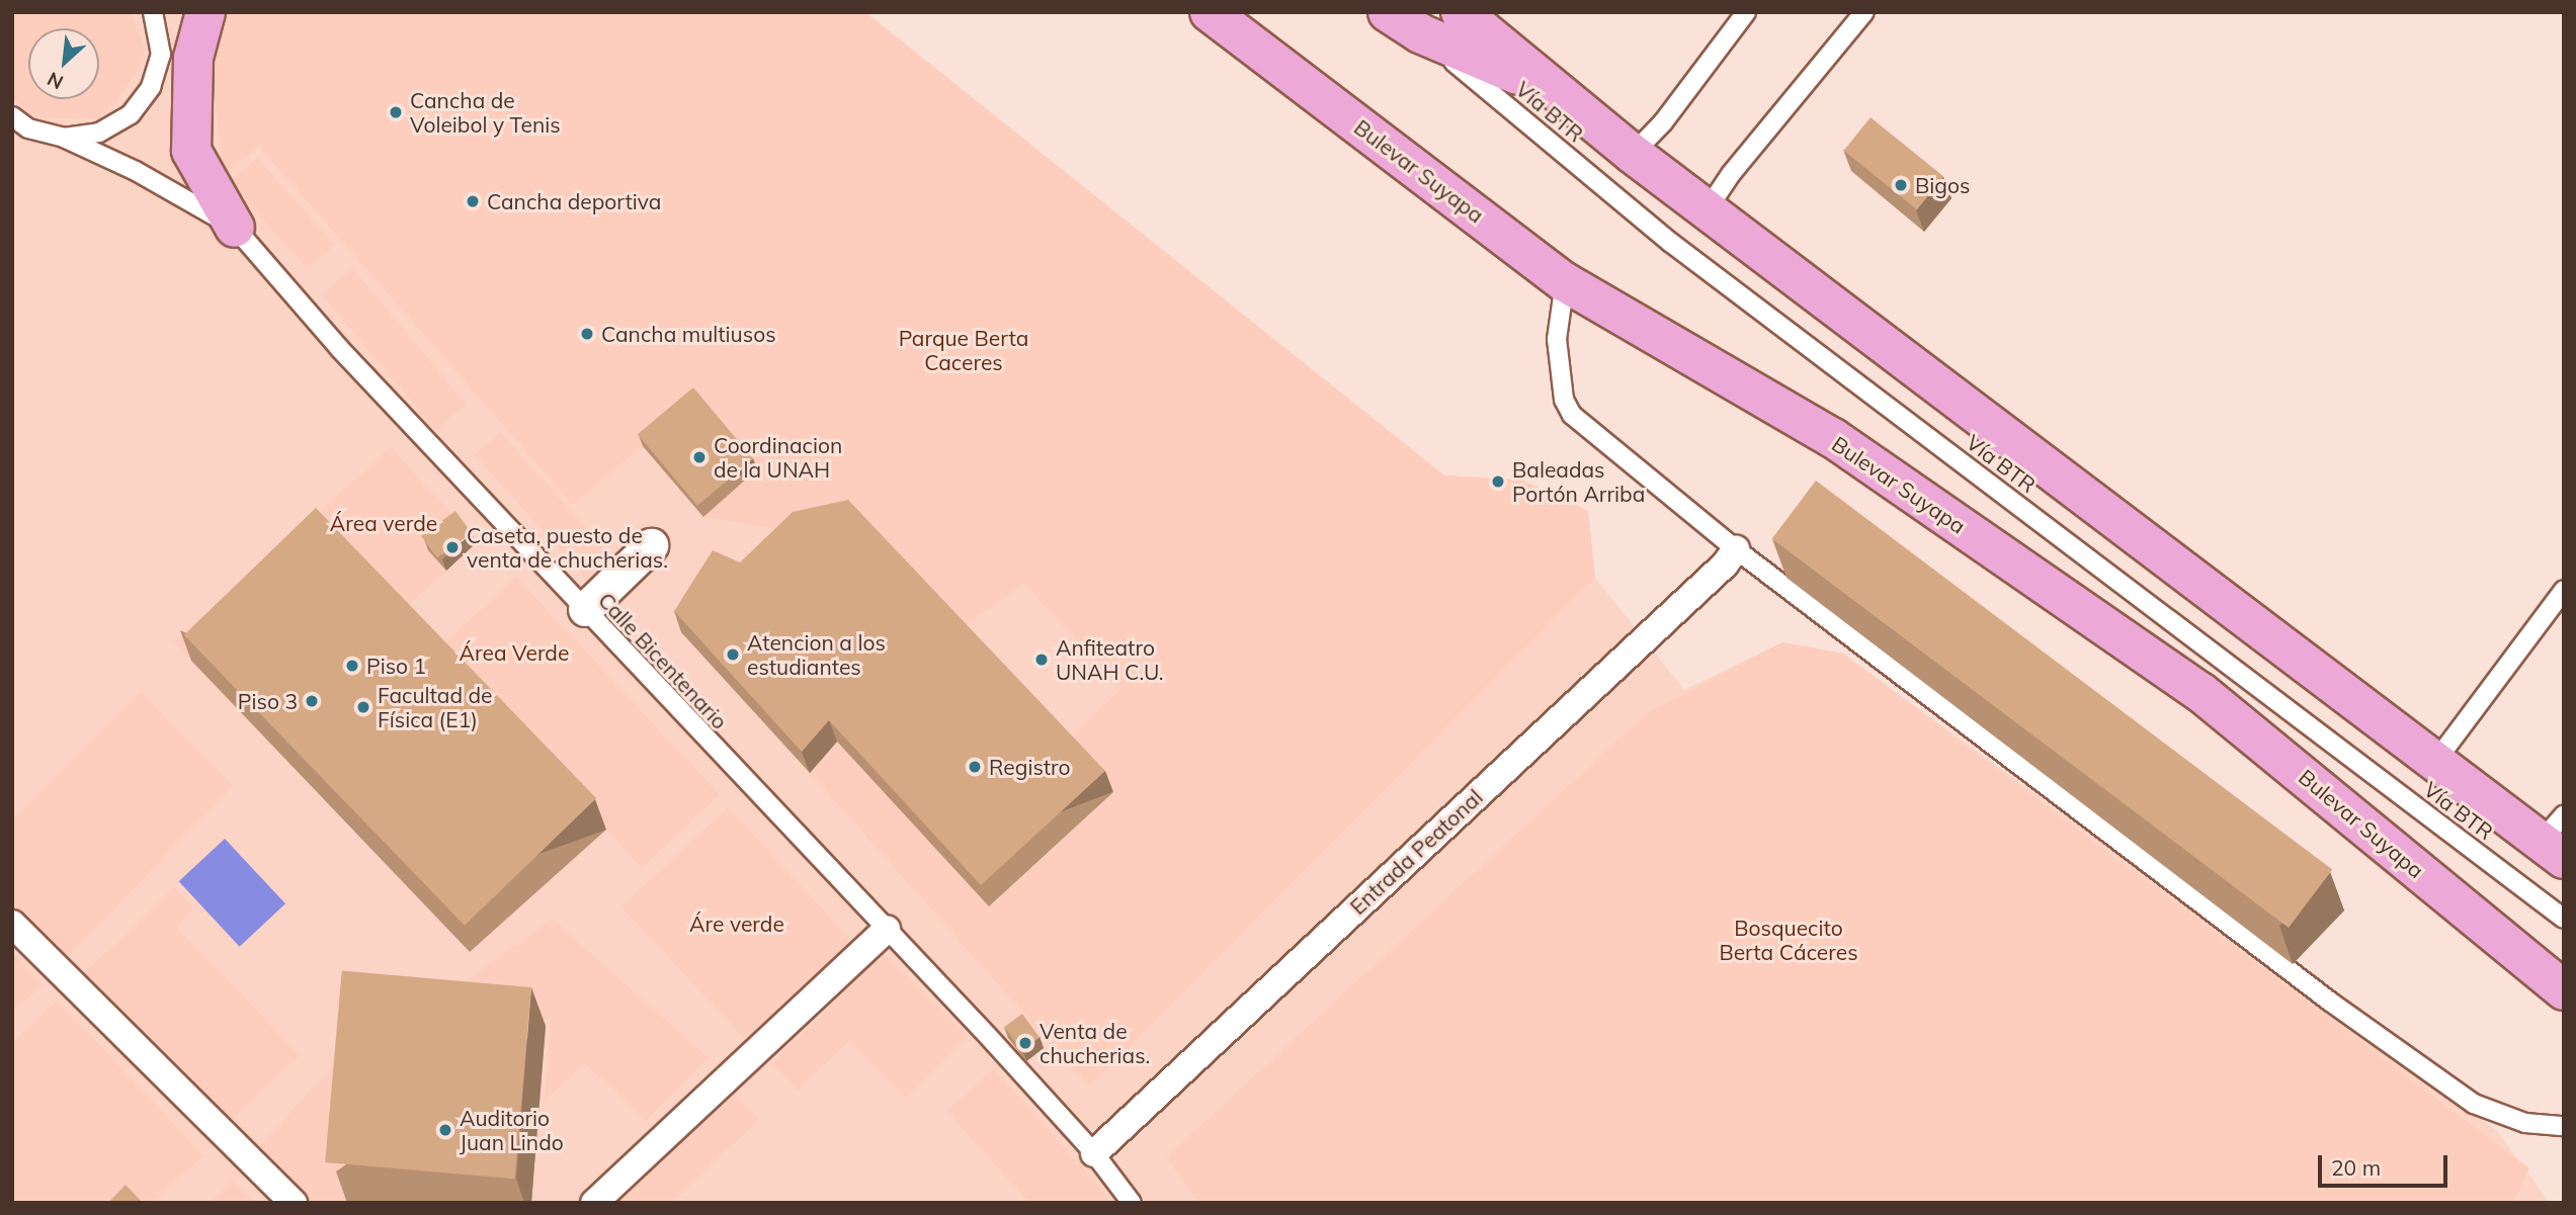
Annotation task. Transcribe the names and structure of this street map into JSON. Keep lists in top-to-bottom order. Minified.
{"streets":{"main road":["Bulevar Suyapa"],"street":["Entrada Peatonal"],"lane":["Vía BTR","Calle Bicentenario"]},"crossings":[["Calle Bicentenario","Entrada Peatonal"]],"parks":["Parque Berta Caceres","Área verde","Área Verde","Áre verde","Bosquecito Berta Cáceres"],"places":["Cancha de Voleibol y Tenis","Bigos","Cancha deportiva","Cancha multiusos","Coordinacion de la UNAH","Baleadas Portón Arriba","Caseta, puesto de venta de chucherias.","Atencion a los estudiantes","Anfiteatro UNAH C.U.","Piso 1","Piso 3","Facultad de Física (E1)","Registro","Venta de chucherias.","Auditorio Juan Lindo"],"scale_bar":"20 m","north":"bottom left"}
